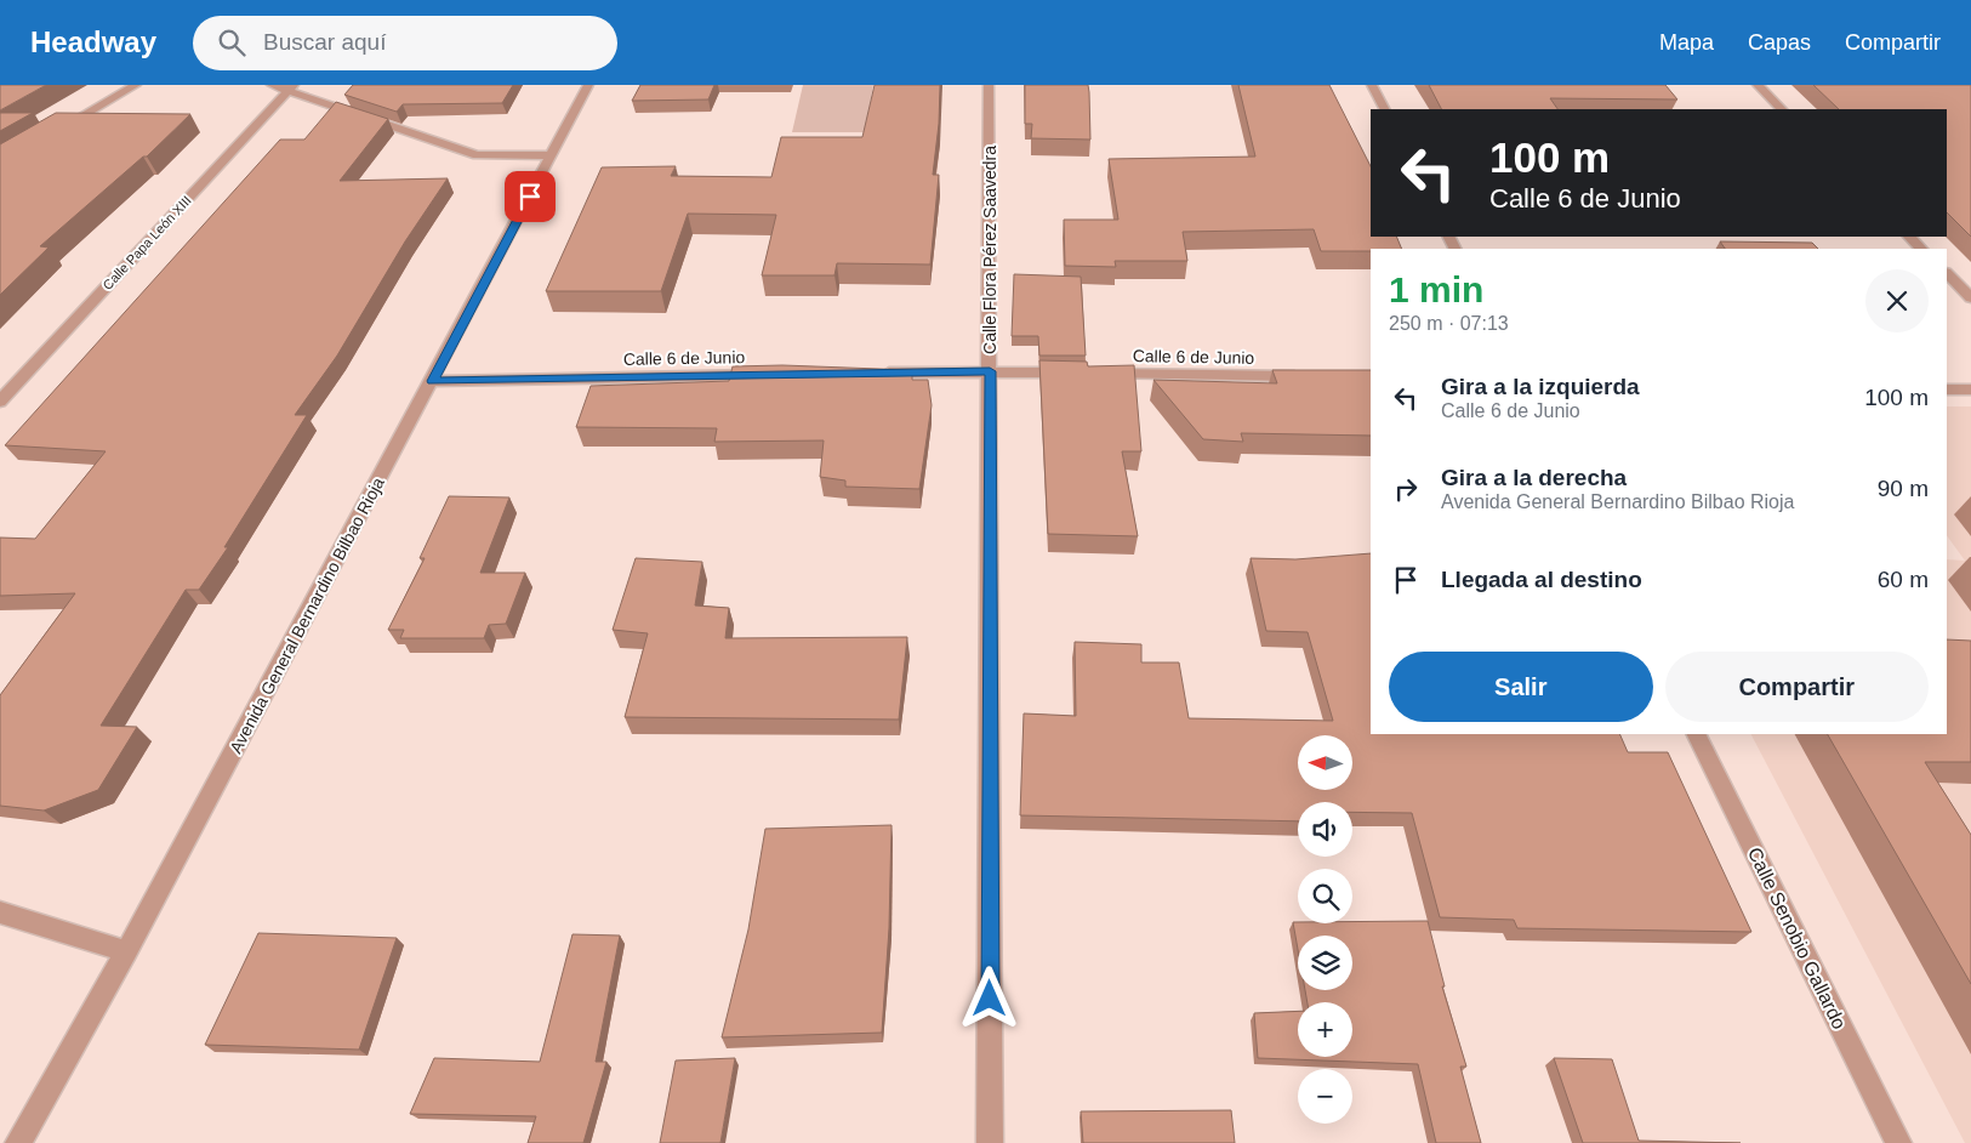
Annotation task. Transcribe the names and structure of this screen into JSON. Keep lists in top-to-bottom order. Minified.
{"streets":{"street":["Calle Papa León XIII","Calle Flora Pérez Saavedra","Calle 6 de Junio","Avenida General Bernardino Bilbao Rioja","Calle Senobio Gallardo"]},"crossings":[["Calle 6 de Junio","Avenida General Bernardino Bilbao Rioja"]],"north":"left","page":{"header":"Headway","search":"Buscar aquí","nav":["Mapa","Capas","Compartir"],"turn":["100 m","Calle 6 de Junio"],"heading":["1 min","250 m · 07:13"],"list":[{"name":"Gira a la izquierda","note":"Calle 6 de Junio","value":"100 m"},{"name":"Gira a la derecha","note":"Avenida General Bernardino Bilbao Rioja","value":"90 m"},{"name":"Llegada al destino","value":"60 m"}],"buttons":["Salir","Compartir"],"map_buttons":["+","−"]}}
